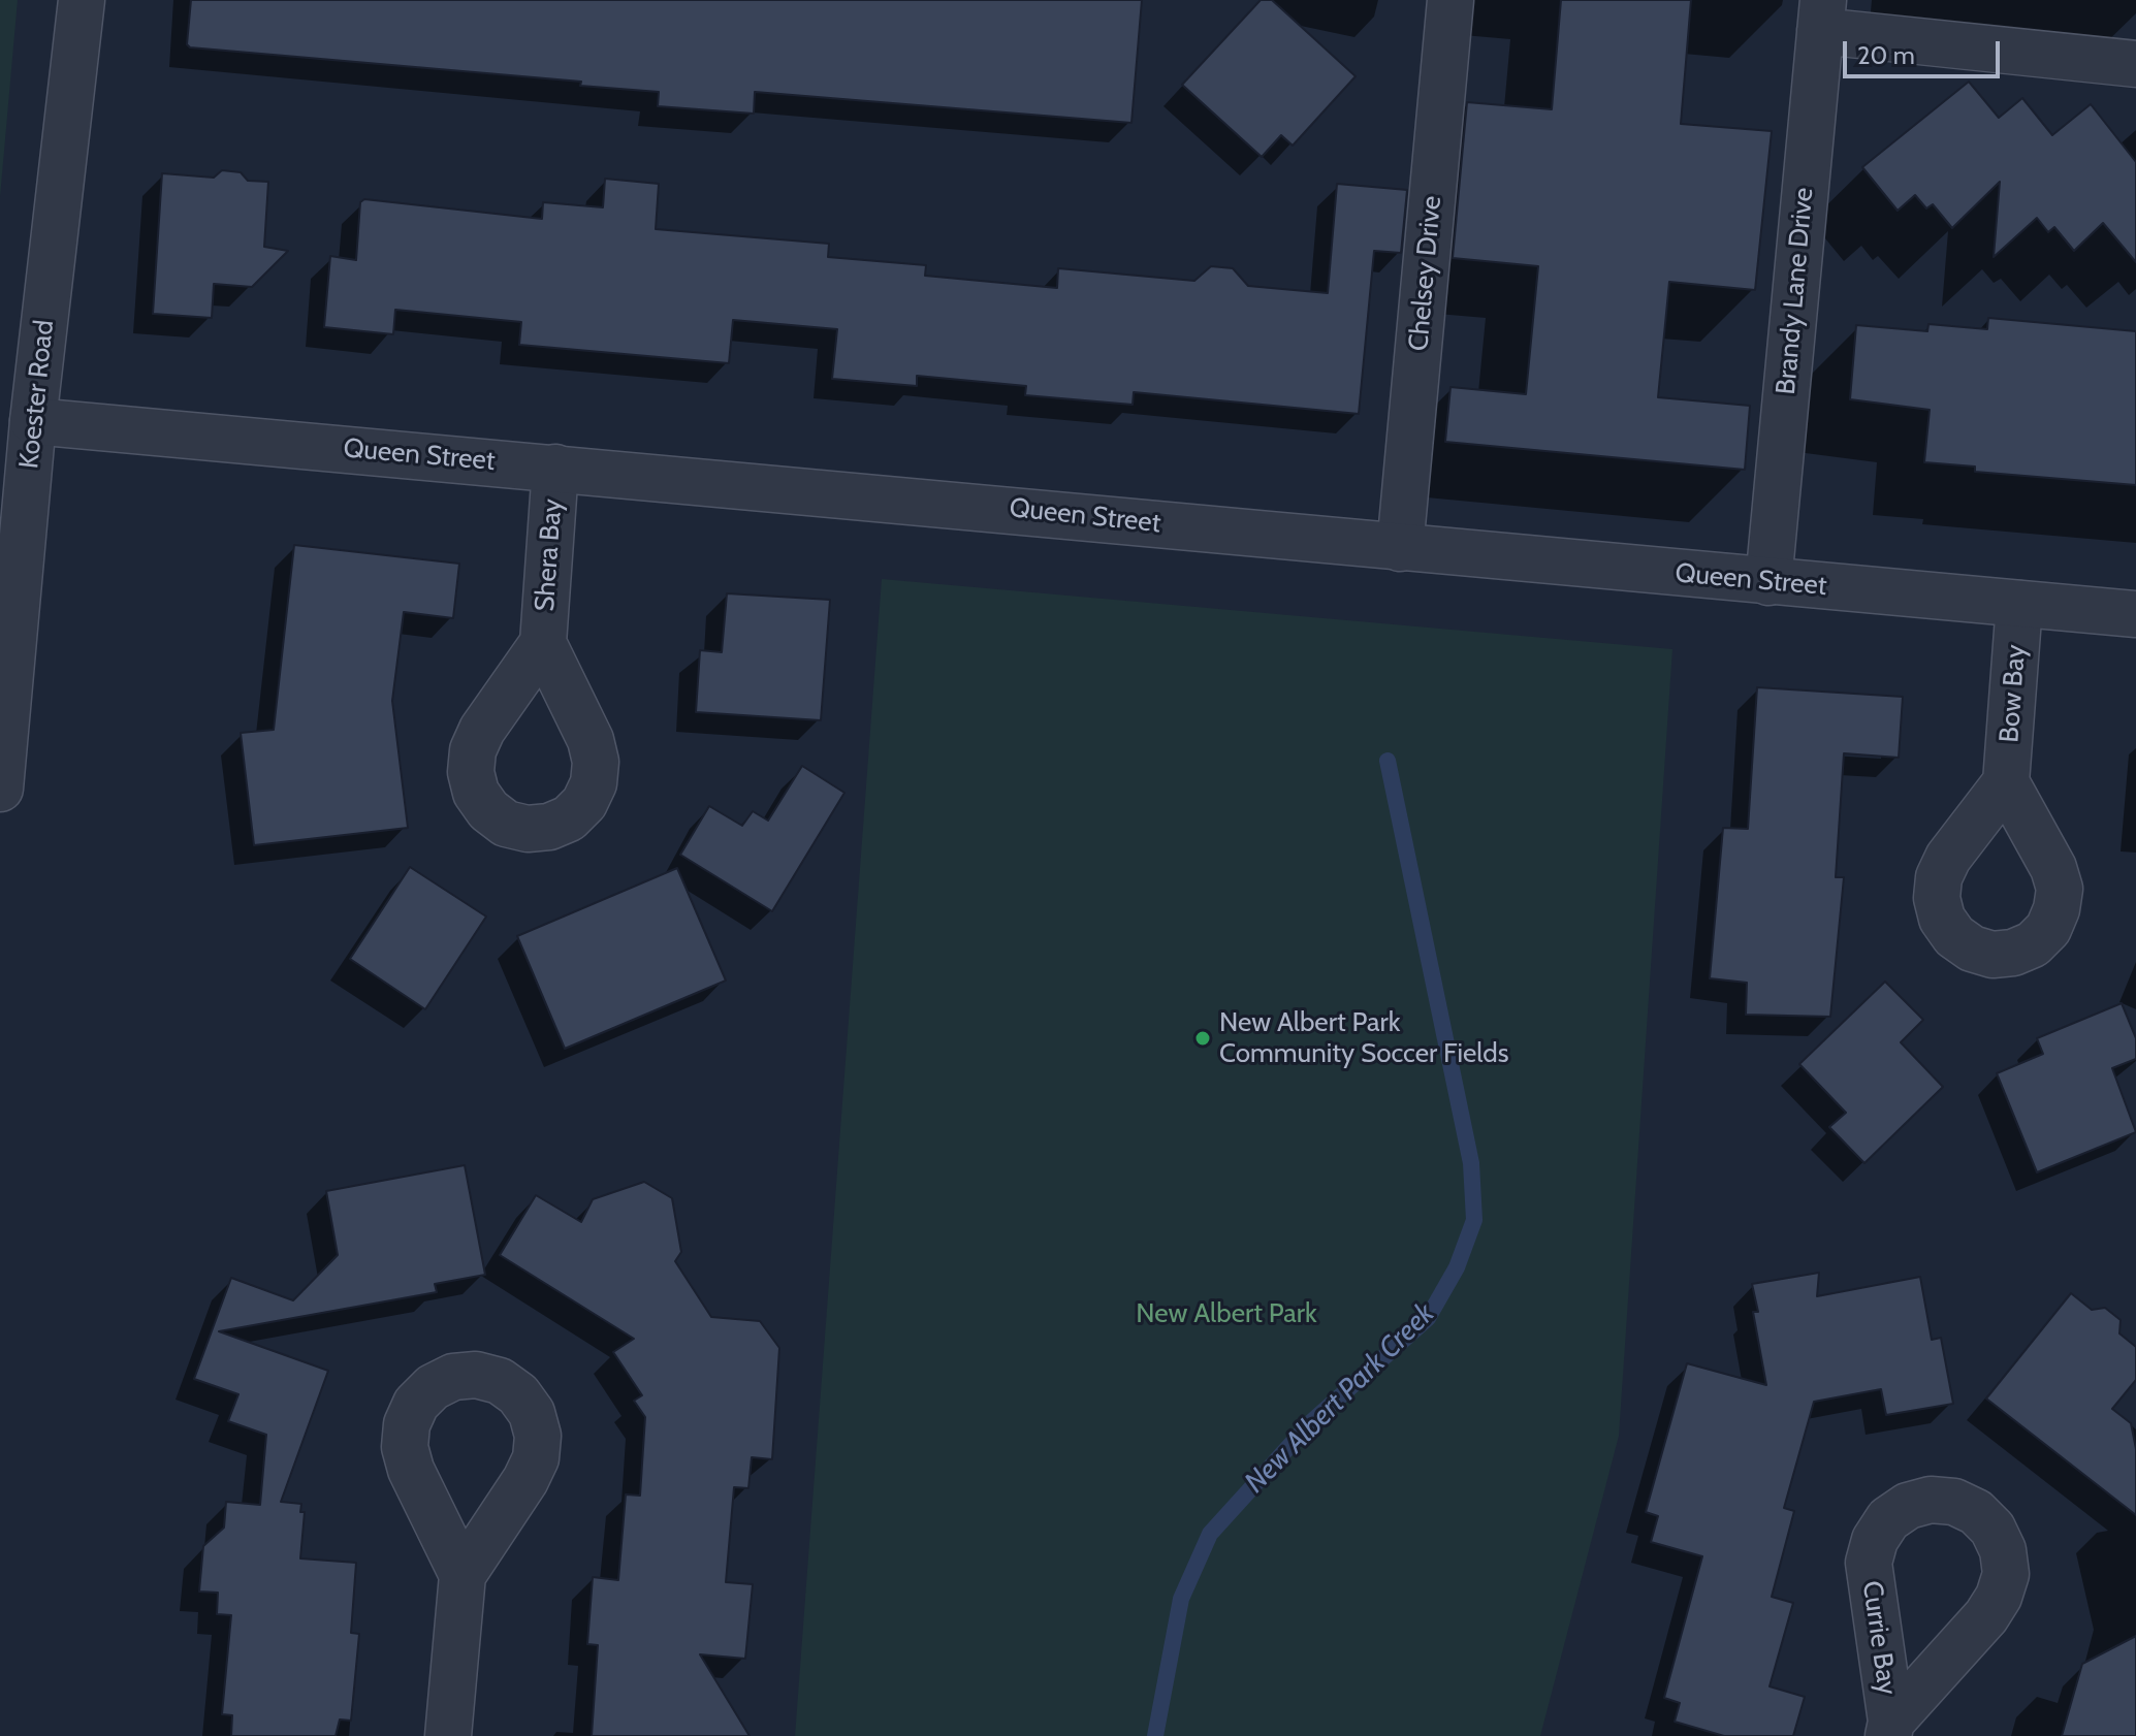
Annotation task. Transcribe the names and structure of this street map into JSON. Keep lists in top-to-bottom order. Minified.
{"streets":{"street":["Chelsey Drive","Brandy Lane Drive","Koester Road","Queen Street","Shera Bay","Bow Bay"]},"crossings":[["Chelsey Drive","Queen Street"],["Brandy Lane Drive","Queen Street"],["Koester Road","Queen Street"],["Queen Street","Shera Bay"],["Queen Street","Bow Bay"]],"water":["New Albert Park Creek"],"parks":["New Albert Park"],"places":["New Albert Park Community Soccer Fields"],"scale_bar":"20 m"}
